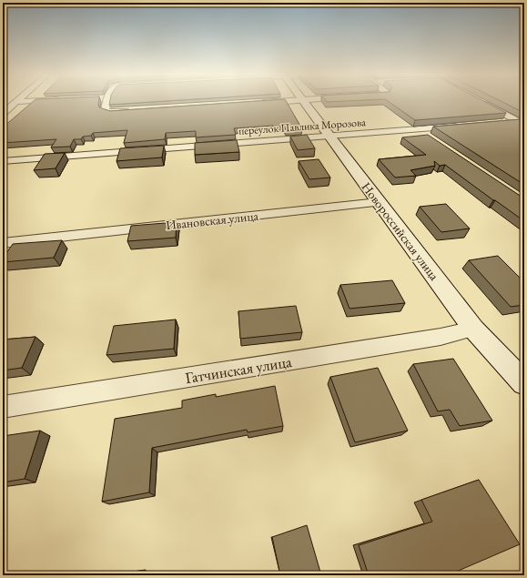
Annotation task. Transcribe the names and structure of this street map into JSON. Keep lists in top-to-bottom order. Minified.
{"streets":{"main road":["Новороссийская улица"],"street":["переулок Павлика Морозова","Ивановская улица","Гатчинская улица"]},"crossings":[["переулок Павлика Морозова","Новороссийская улица"],["Ивановская улица","Новороссийская улица"],["Новороссийская улица","Гатчинская улица"]]}
